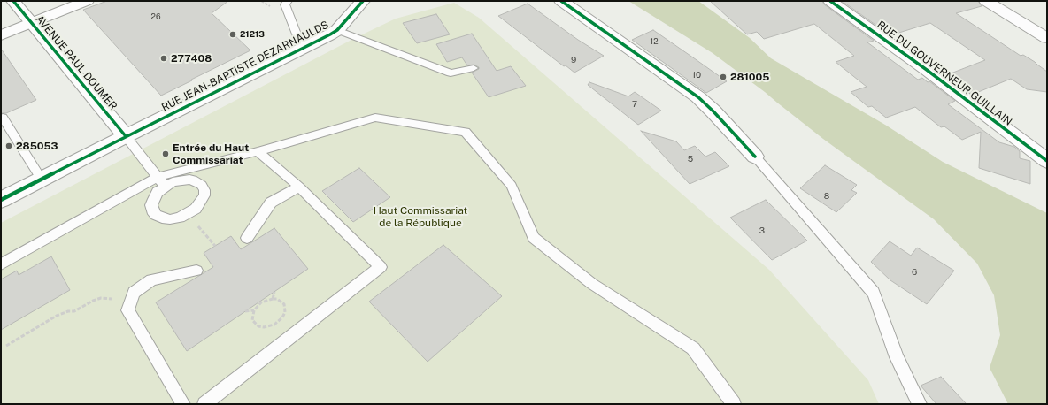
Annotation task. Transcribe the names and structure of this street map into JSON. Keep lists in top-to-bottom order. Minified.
{"streets":{"street":["AVENUE PAUL DOUMER","RUE JEAN-BAPTISTE DEZARNAULDS","RUE DU GOUVERNEUR GUILLAIN"]},"crossings":[["AVENUE PAUL DOUMER","RUE JEAN-BAPTISTE DEZARNAULDS"]],"parks":["Haut Commissariat de la République"],"places":["21213","277408","281005","285053","Entrée du Haut Commissariat"],"house_numbers":["26","12","9","10","7","5","8","3","6"]}
